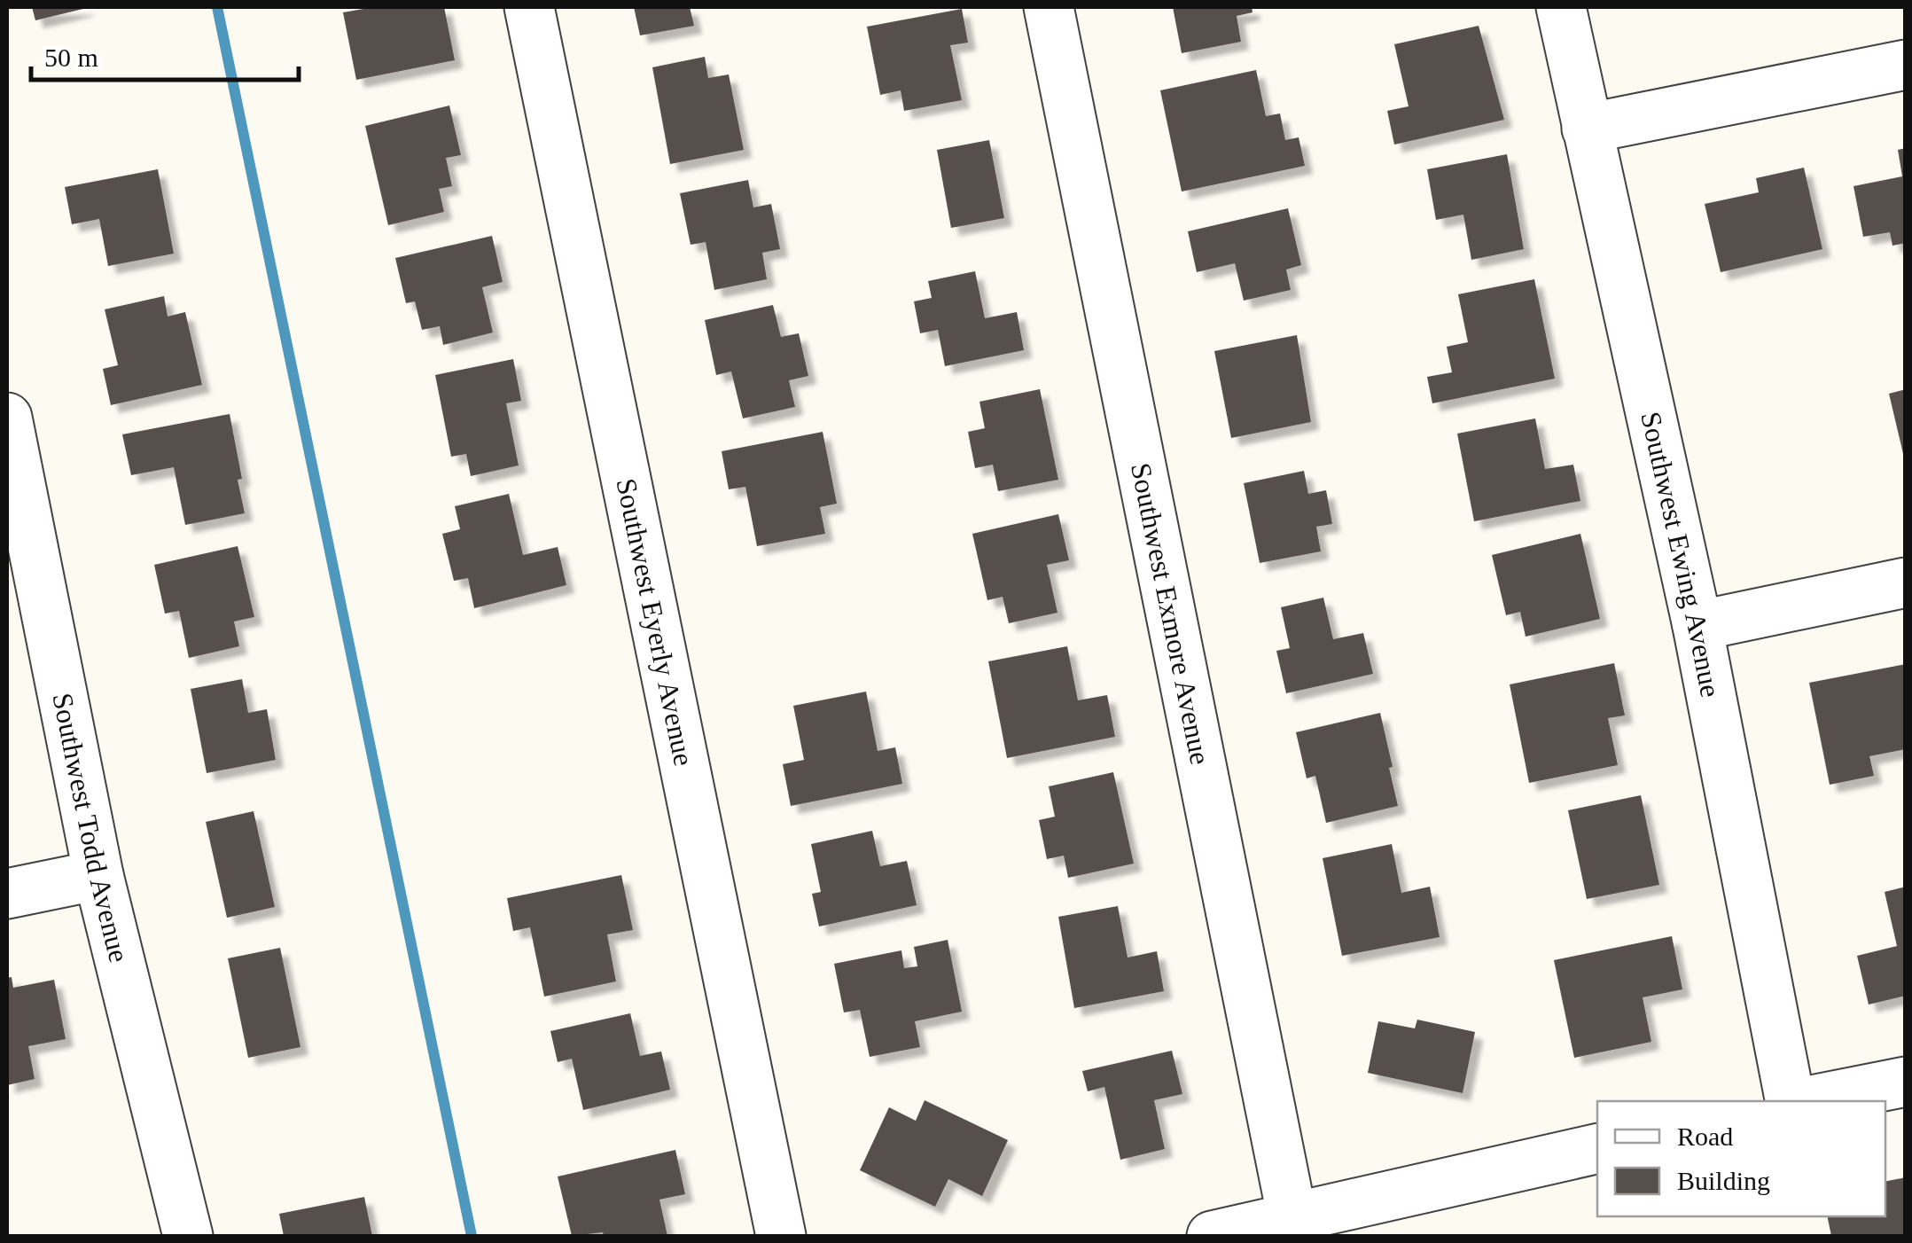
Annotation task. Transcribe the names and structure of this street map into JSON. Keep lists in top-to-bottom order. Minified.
{"streets":{"street":["Southwest Ewing Avenue","Southwest Exmore Avenue","Southwest Eyerly Avenue","Southwest Todd Avenue"]},"legend":["Road","Building"],"scale_bar":"50 m"}
